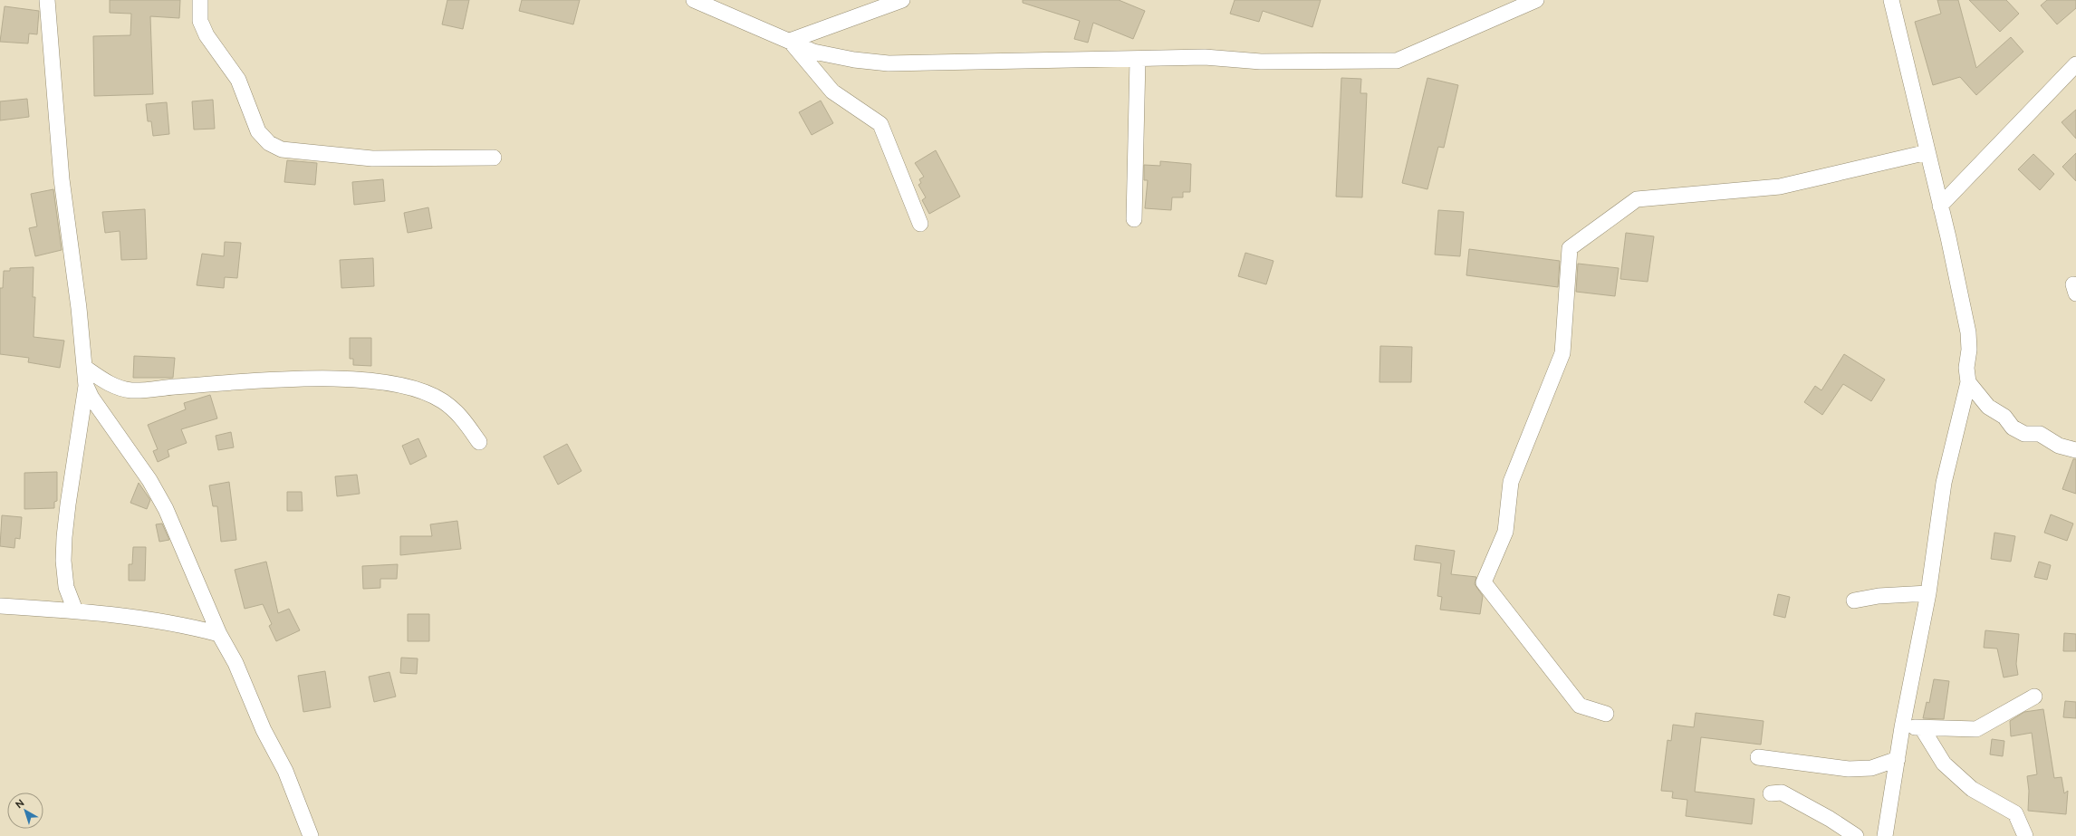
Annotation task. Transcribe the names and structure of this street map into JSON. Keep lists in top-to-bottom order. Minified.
{"north":"top left"}
